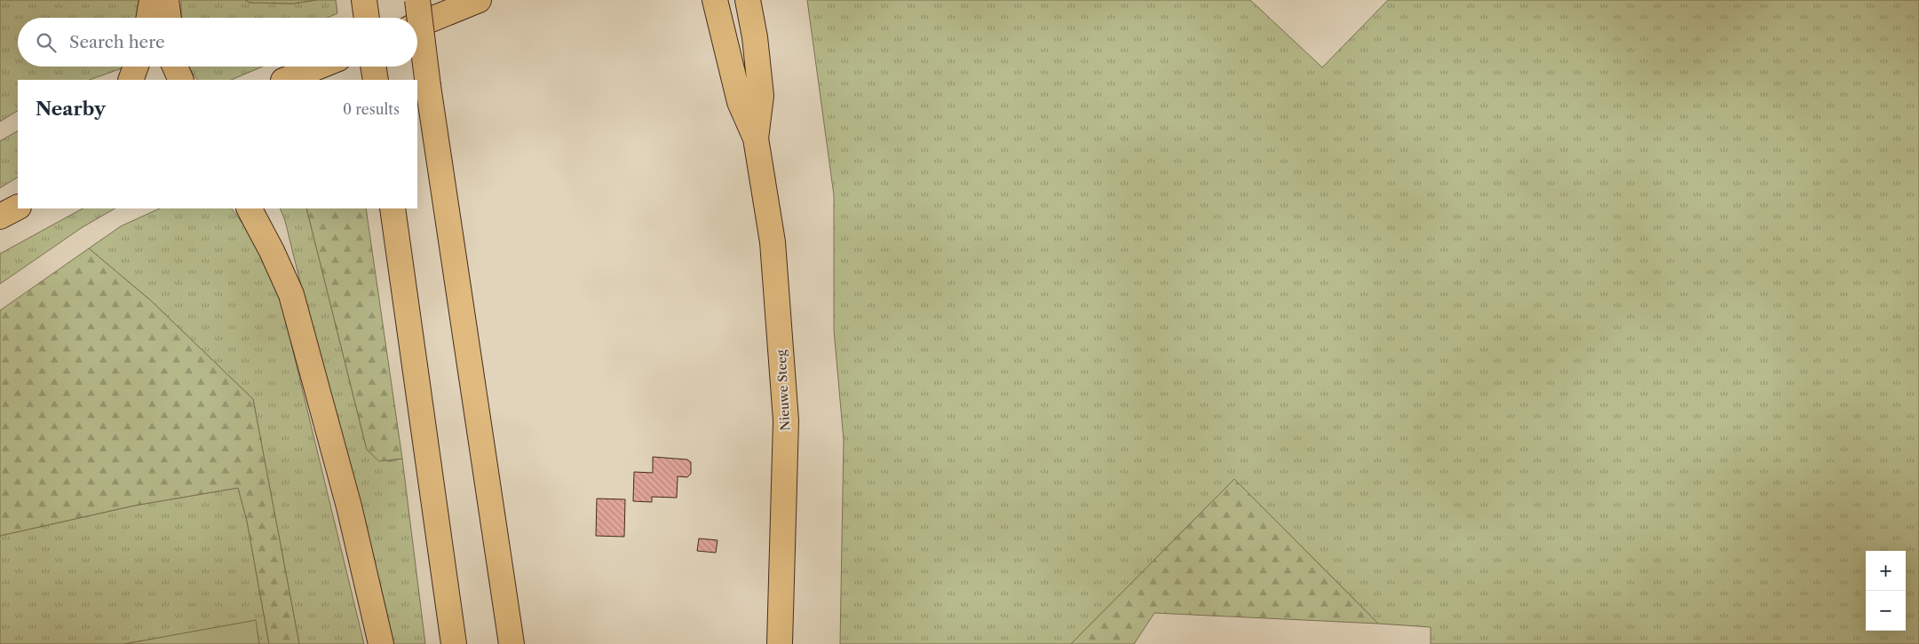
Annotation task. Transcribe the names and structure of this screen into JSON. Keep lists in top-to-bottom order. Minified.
{"streets":{"main road":["Nieuwe Steeg"]},"page":{"search":"Search here","heading":["Nearby","0 results"],"map_buttons":["+","−"]}}
